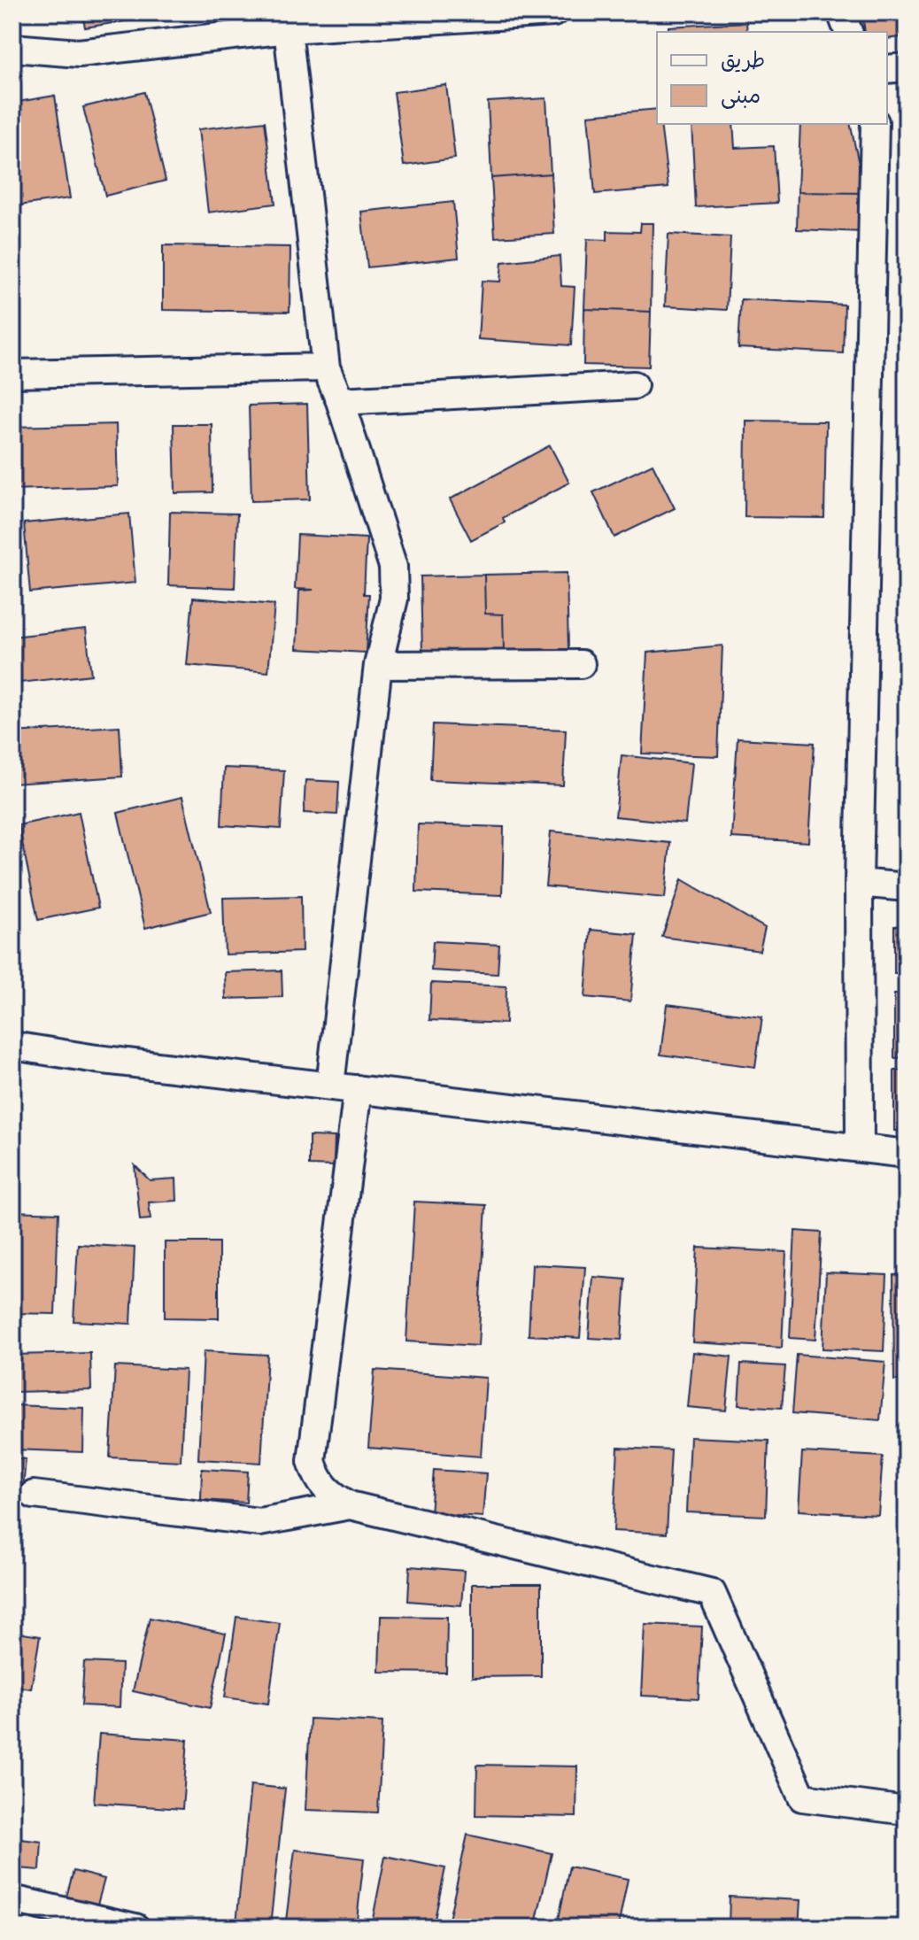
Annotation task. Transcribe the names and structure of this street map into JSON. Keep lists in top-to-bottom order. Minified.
{"legend":["طريق","مبنى"]}
